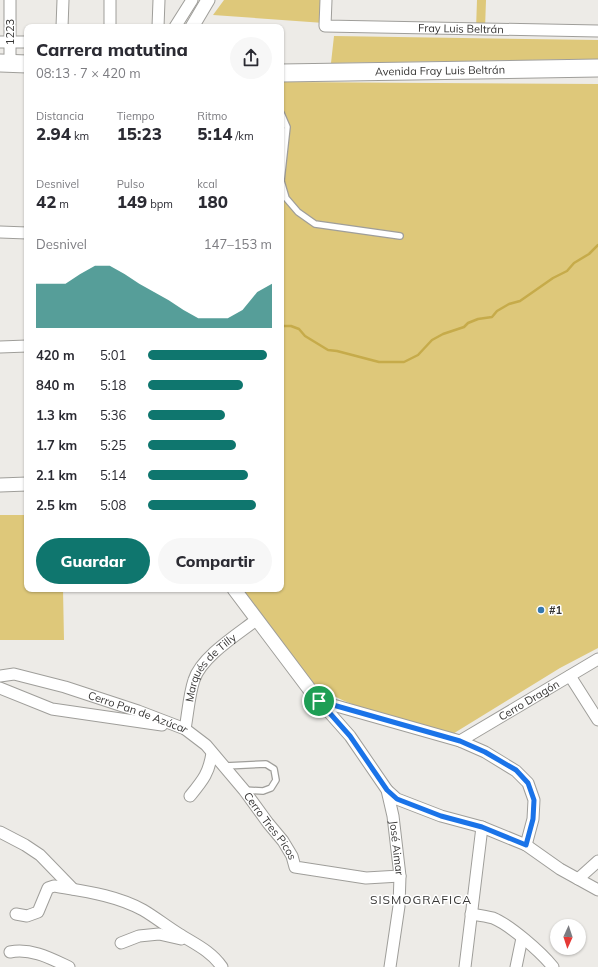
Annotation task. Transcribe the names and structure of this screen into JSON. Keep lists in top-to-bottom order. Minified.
{"streets":{"main road":["Avenida Fray Luis Beltrán"],"street":["Fray Luis Beltrán","1223","Marqués de Tilly","Cerro Dragón","Cerro Pan de Azúcar","Cerro Tres Picos","José Aimar"]},"crossings":[["Marqués de Tilly","Cerro Pan de Azúcar"],["Marqués de Tilly","Cerro Tres Picos"],["Marqués de Tilly","José Aimar"],["Cerro Pan de Azúcar","Cerro Tres Picos"],["Cerro Tres Picos","José Aimar"]],"districts":["SISMOGRAFICA"],"places":["#1"],"north":"bottom","page":{"heading":["Carrera matutina","08:13 · 7 × 420 m"],"stats":[["Distancia","2.94 km"],["Tiempo","15:23"],["Ritmo","5:14 /km"],["Desnivel","42 m"],["Pulso","149 bpm"],["kcal","180"]],"chart":["Desnivel","147–153 m"],"list":[{"name":"420 m","note":"5:01"},{"name":"840 m","note":"5:18"},{"name":"1.3 km","note":"5:36"},{"name":"1.7 km","note":"5:25"},{"name":"2.1 km","note":"5:14"},{"name":"2.5 km","note":"5:08"}],"buttons":["Guardar","Compartir"]}}
